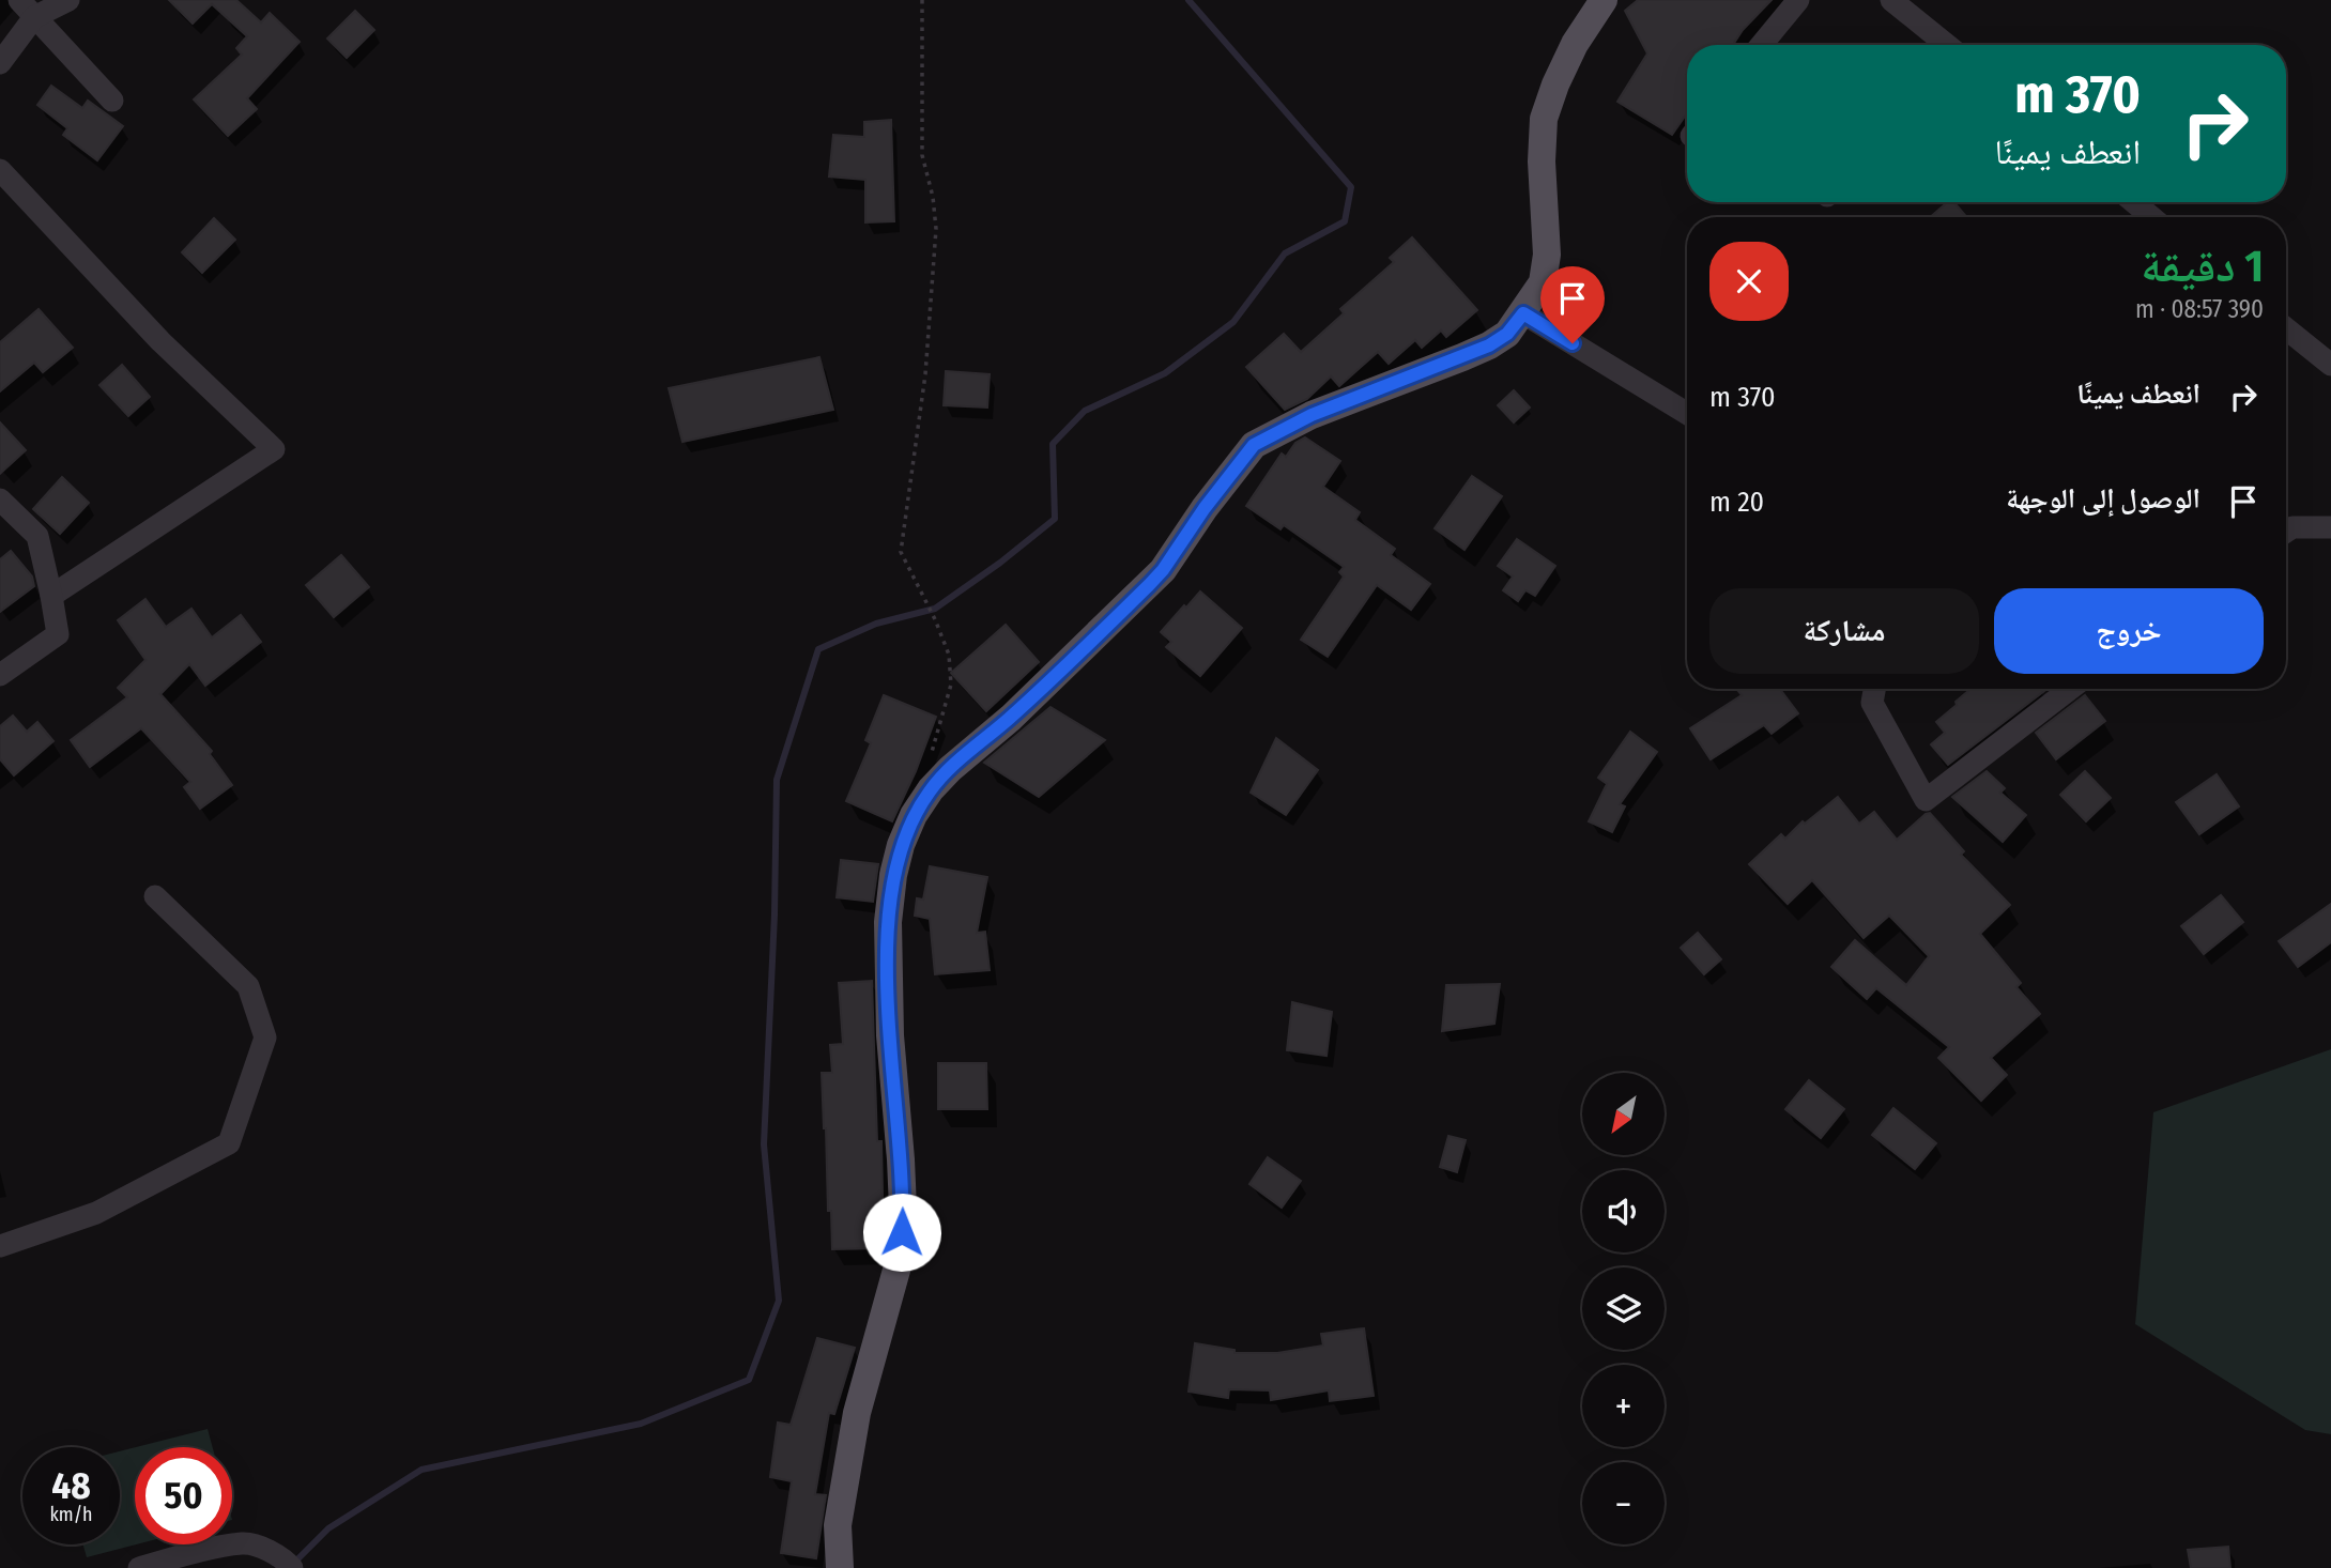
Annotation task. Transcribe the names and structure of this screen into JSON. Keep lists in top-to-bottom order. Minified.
{"north":"bottom left","page":{"turn":["370 m","انعطف يمينًا"],"heading":["1 دقيقة","390 m · 08:57"],"list":[{"name":"انعطف يمينًا","value":"370 m"},{"name":"الوصول إلى الوجهة","value":"20 m"}],"buttons":["خروج","مشاركة"],"map_buttons":["+","−"],"speed":"48 km/h","limit":"50"}}
